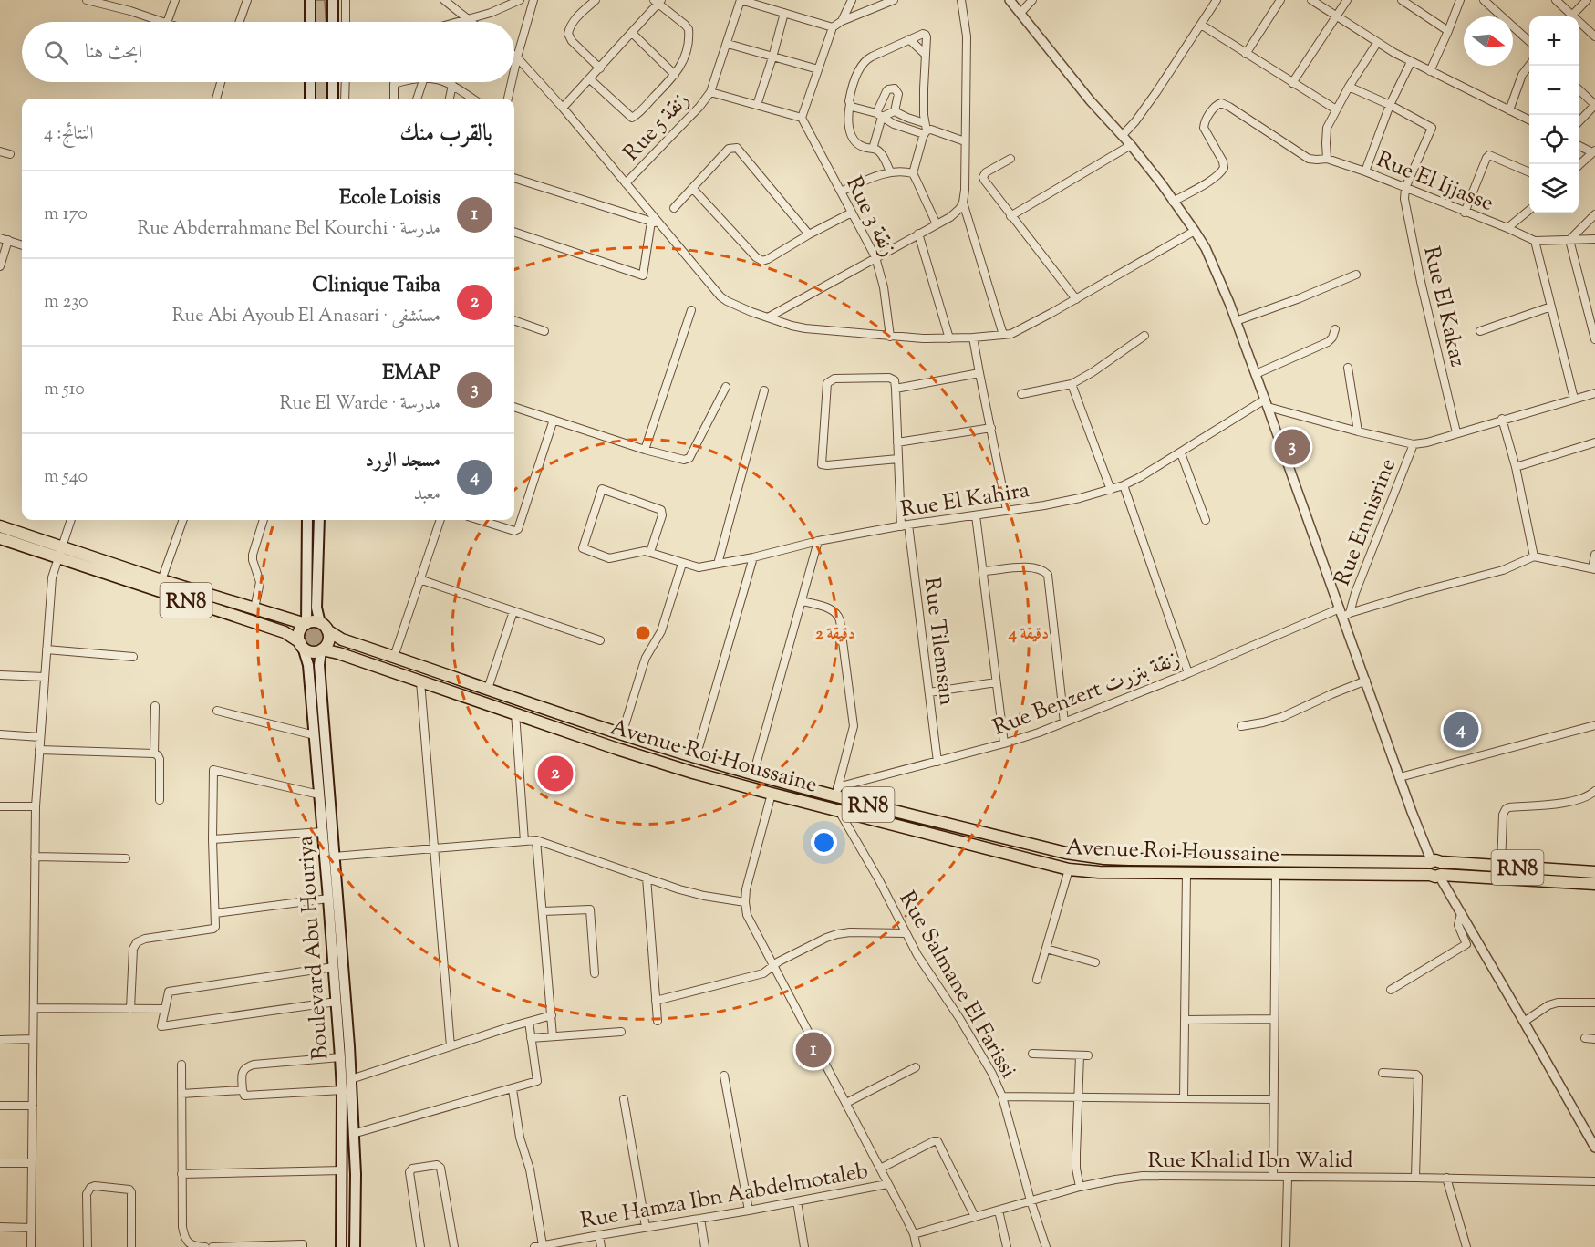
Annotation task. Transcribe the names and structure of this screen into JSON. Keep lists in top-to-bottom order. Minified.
{"streets":{"main road":["RN8","Avenue Roi Houssaine","Boulevard Abu Houriya"],"street":["Rue 5 زنقة","Rue El Ijjasse","Rue 3 زنقة","Rue El Kakaz","Rue El Kahira","Rue Ennisrine","Rue Tilemsan","Rue Benzert زنقة بنزرت","Rue Salmane El Farissi","Rue Khalid Ibn Walid","Rue Hamza Ibn Aabdelmotaleb"]},"crossings":[["Rue 5 زنقة","Rue 3 زنقة"],["Rue El Ijjasse","Rue El Kakaz"],["Rue El Kahira","Rue Tilemsan"],["Rue Ennisrine","Rue Benzert زنقة بنزرت"],["RN8","Avenue Roi Houssaine"],["RN8","Boulevard Abu Houriya"],["Rue Tilemsan","Rue Benzert زنقة بنزرت"],["Rue Benzert زنقة بنزرت","Avenue Roi Houssaine"],["Avenue Roi Houssaine","Boulevard Abu Houriya"],["Avenue Roi Houssaine","Rue Salmane El Farissi"],["Rue Salmane El Farissi","Rue Khalid Ibn Walid"]],"north":"right","page":{"map_buttons":["+","−"],"search":"ابحث هنا","heading":["بالقرب منك","النتائج: 4"],"list":[{"mark":"1","name":"Ecole Loisis","note":"مدرسة · Rue Abderrahmane Bel Kourchi","value":"170 m"},{"mark":"2","name":"Clinique Taiba","note":"مستشفى · Rue Abi Ayoub El Anasari","value":"230 m"},{"mark":"3","name":"EMAP","note":"مدرسة · Rue El Warde","value":"510 m"},{"mark":"4","name":"مسجد الورد","note":"معبد","value":"540 m"}],"pins":["3","4","2","1"]},"rings":["2 دقيقة","4 دقيقة"]}
